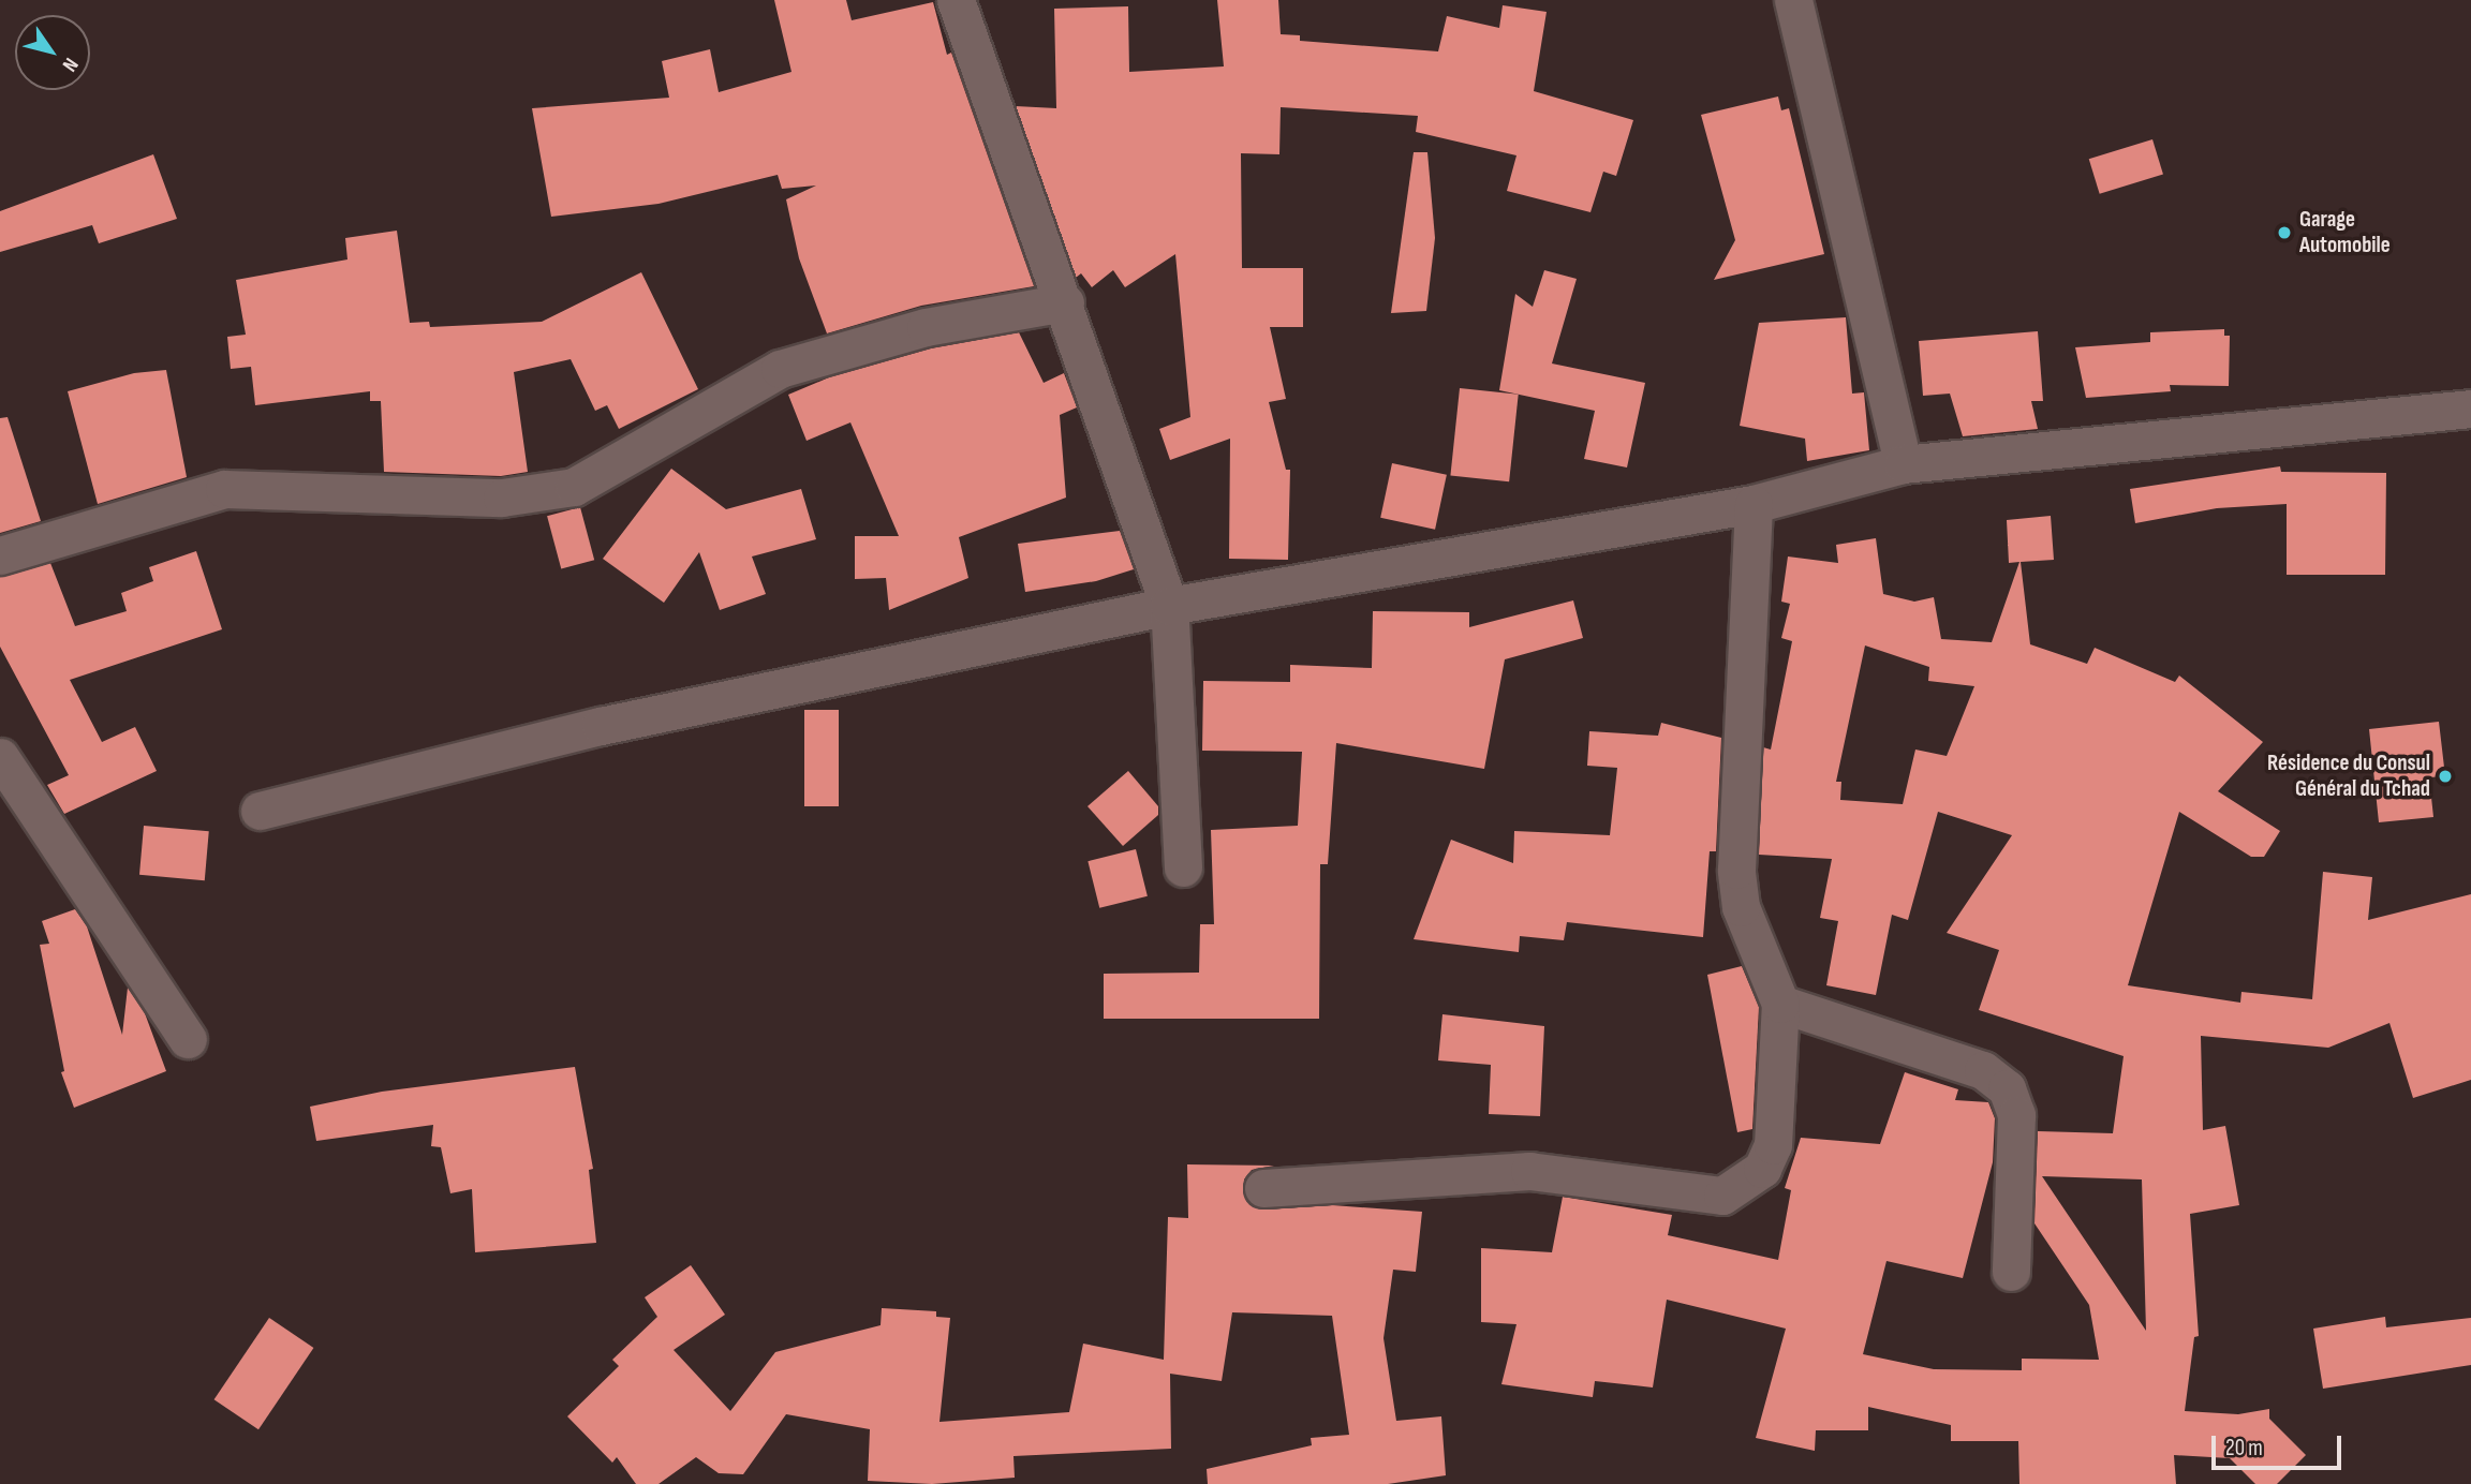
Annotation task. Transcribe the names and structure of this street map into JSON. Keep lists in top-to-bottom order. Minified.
{"places":["Garage Automobile","Résidence du Consul Général du Tchad"],"scale_bar":"20 m","north":"bottom right"}
